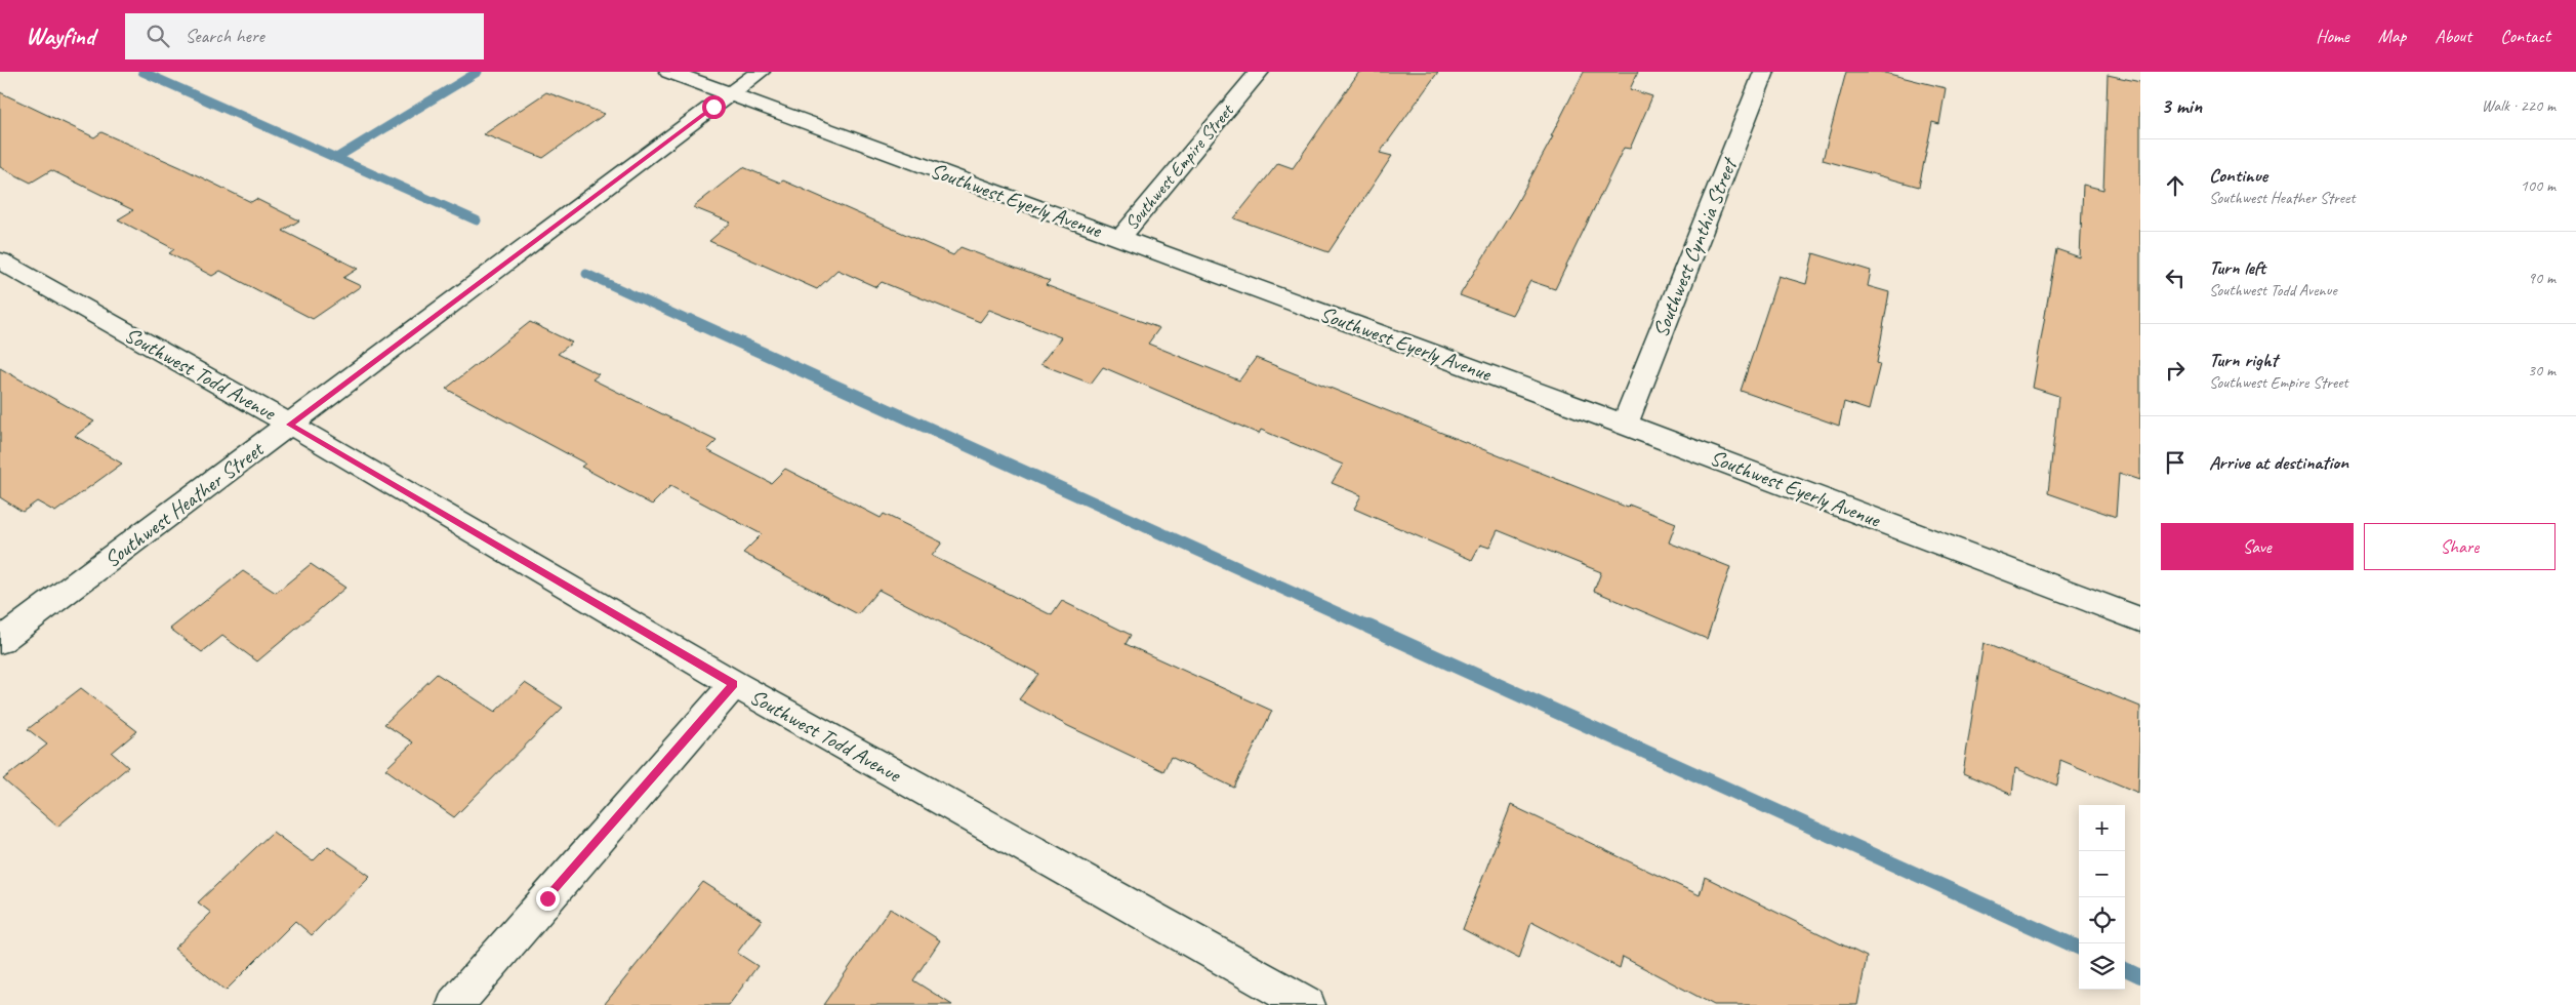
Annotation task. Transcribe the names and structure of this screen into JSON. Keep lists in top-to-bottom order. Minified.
{"streets":{"street":["Southwest Empire Street","Southwest Eyerly Avenue","Southwest Cynthia Street","Southwest Todd Avenue","Southwest Heather Street"]},"crossings":[["Southwest Empire Street","Southwest Eyerly Avenue"],["Southwest Eyerly Avenue","Southwest Cynthia Street"],["Southwest Eyerly Avenue","Southwest Heather Street"],["Southwest Todd Avenue","Southwest Heather Street"]],"page":{"header":"Wayfind","search":"Search here","nav":["Home","Map","About","Contact"],"heading":["3 min","Walk · 220 m"],"list":[["Continue","Southwest Heather Street","100 m"],["Turn left","Southwest Todd Avenue","90 m"],["Turn right","Southwest Empire Street","30 m"],"Arrive at destination"],"buttons":["Save","Share"],"map_buttons":["+","−"]}}
